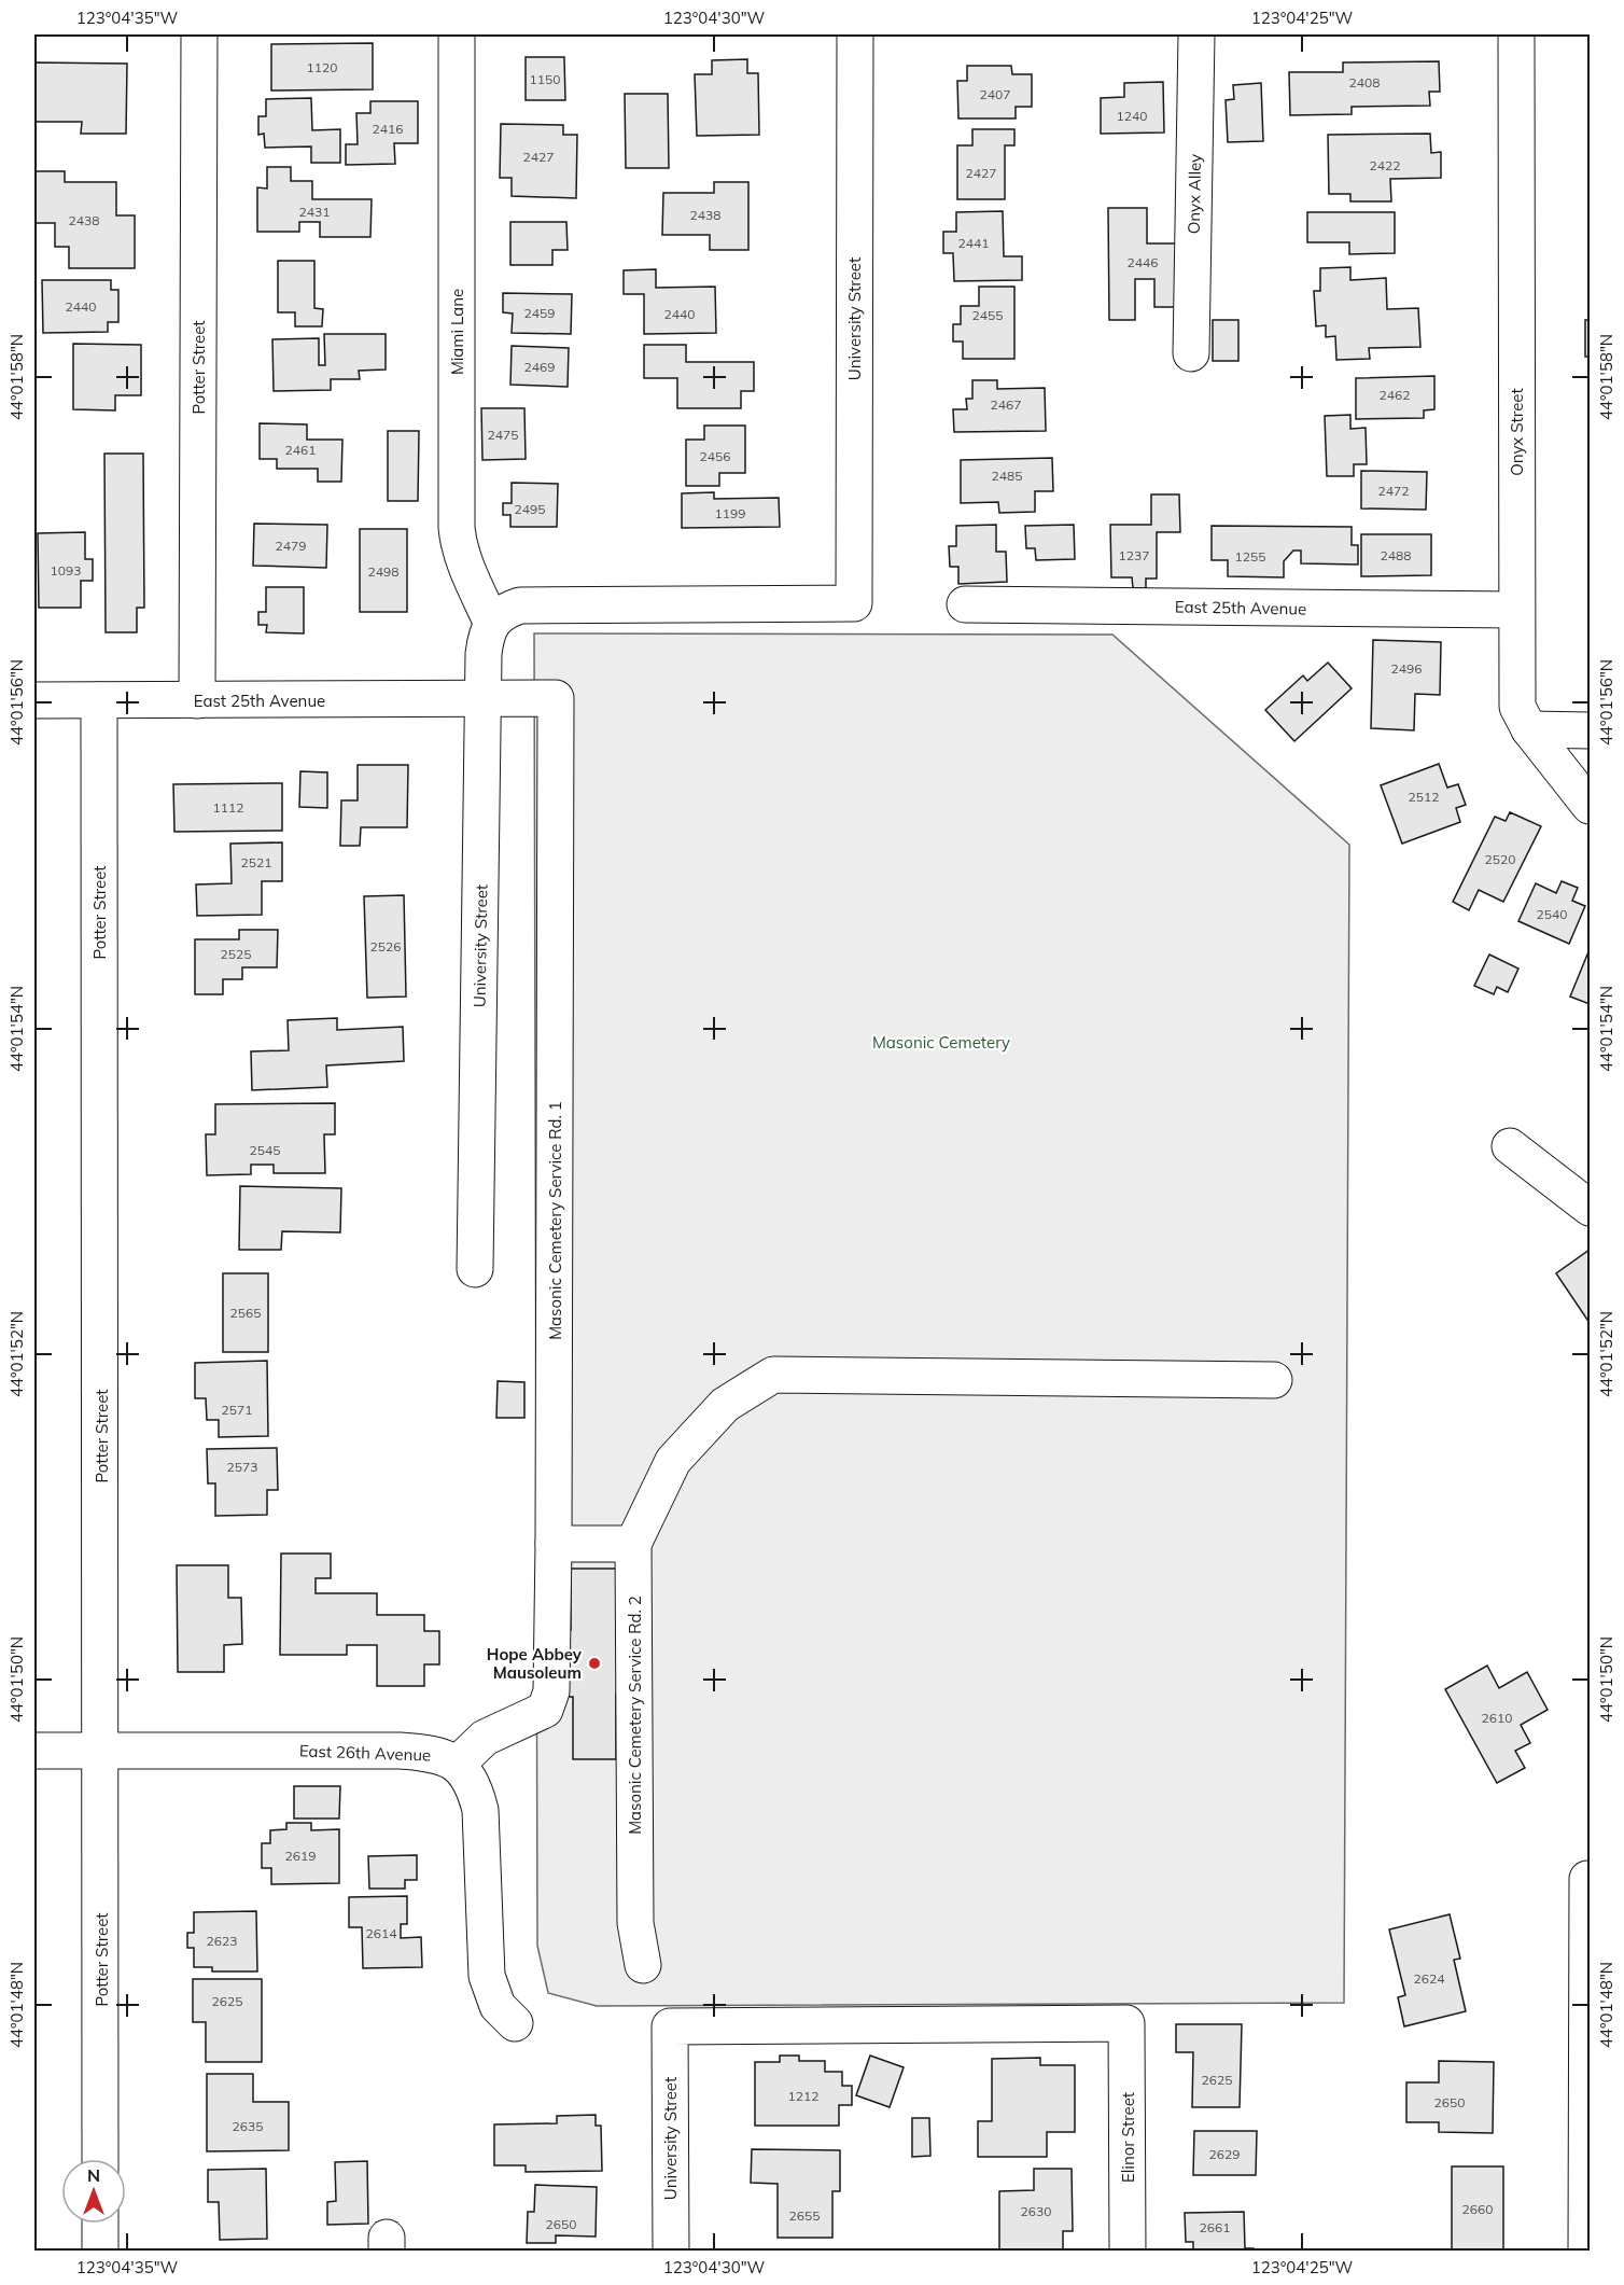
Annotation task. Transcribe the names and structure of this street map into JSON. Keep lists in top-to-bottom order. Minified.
{"streets":{"street":["Onyx Alley","University Street","Miami Lane","Potter Street","Onyx Street","East 25th Avenue","Masonic Cemetery Service Rd. 1","Masonic Cemetery Service Rd. 2","East 26th Avenue","Elinor Street"]},"crossings":[["University Street","Miami Lane"],["University Street","East 25th Avenue"],["University Street","Masonic Cemetery Service Rd. 1"],["University Street","Elinor Street"],["Potter Street","East 25th Avenue"],["Potter Street","East 26th Avenue"],["Onyx Street","East 25th Avenue"],["East 25th Avenue","Masonic Cemetery Service Rd. 1"],["Masonic Cemetery Service Rd. 1","East 26th Avenue"]],"parks":["Masonic Cemetery"],"places":["Hope Abbey Mausoleum"],"house_numbers":["1120","1150","2408","2407","1240","2416","2427","2422","2427","2431","2438","2438","2441","2446","2440","2459","2440","2455","2469","2462","2467","2475","2461","2456","2485","2472","2495","1199","2479","1237","2488","1255","1093","2498","2496","2512","1112","2520","2521","2540","2526","2525","2545","2565","2571","2573","2610","2619","2614","2623","2624","2625","2625","1212","2650","2635","2629","2660","2630","2655","2650","2661"],"north":"top","coordinates":["123°04'35\"W","123°04'30\"W","123°04'25\"W","44°01'58\"N","44°01'56\"N","44°01'54\"N","44°01'52\"N","44°01'50\"N","44°01'48\"N"]}
